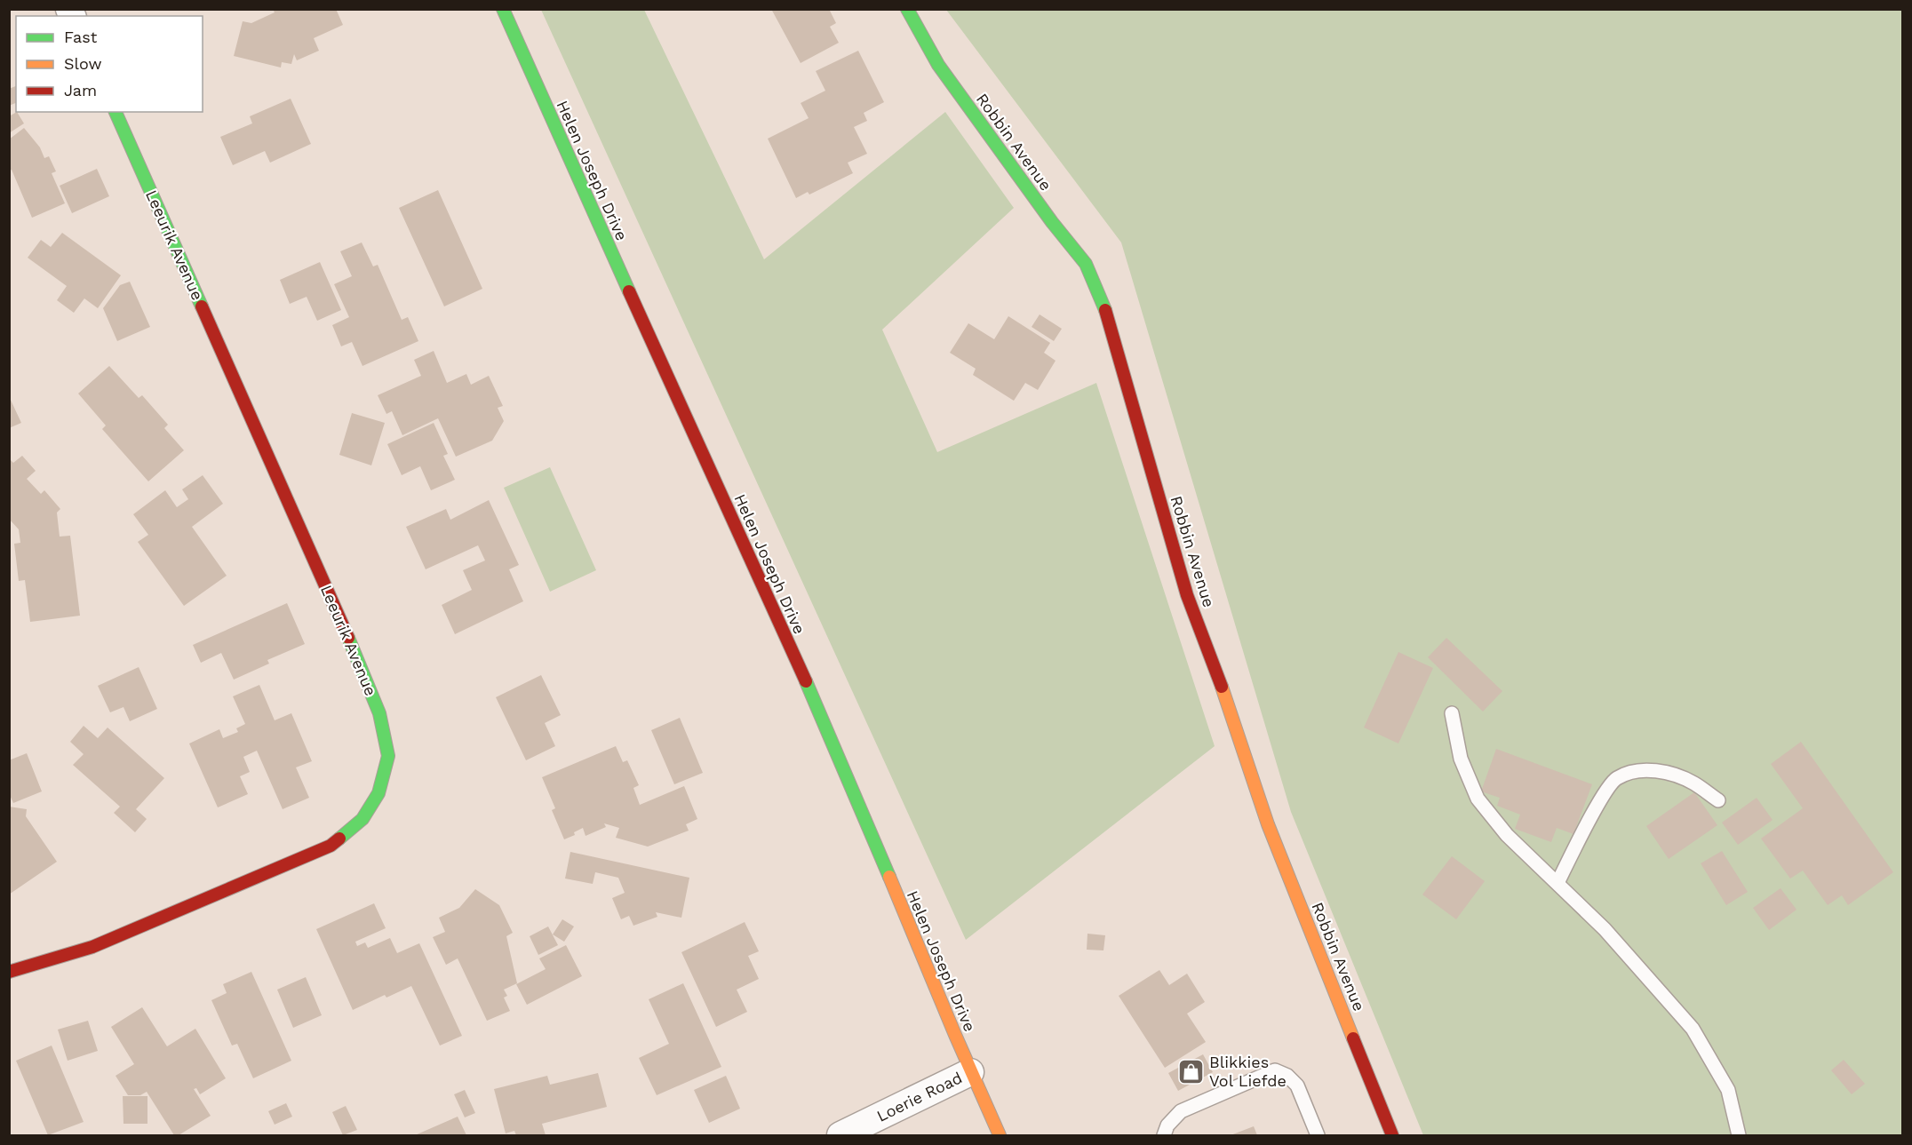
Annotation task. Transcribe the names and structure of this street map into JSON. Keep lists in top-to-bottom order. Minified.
{"streets":{"street":["Robbin Avenue","Helen Joseph Drive","Leeurik Avenue","Loerie Road"]},"crossings":[["Helen Joseph Drive","Loerie Road"]],"places":{"shop":["Blikkies Vol Liefde"]},"legend":["Fast","Slow","Jam"]}
